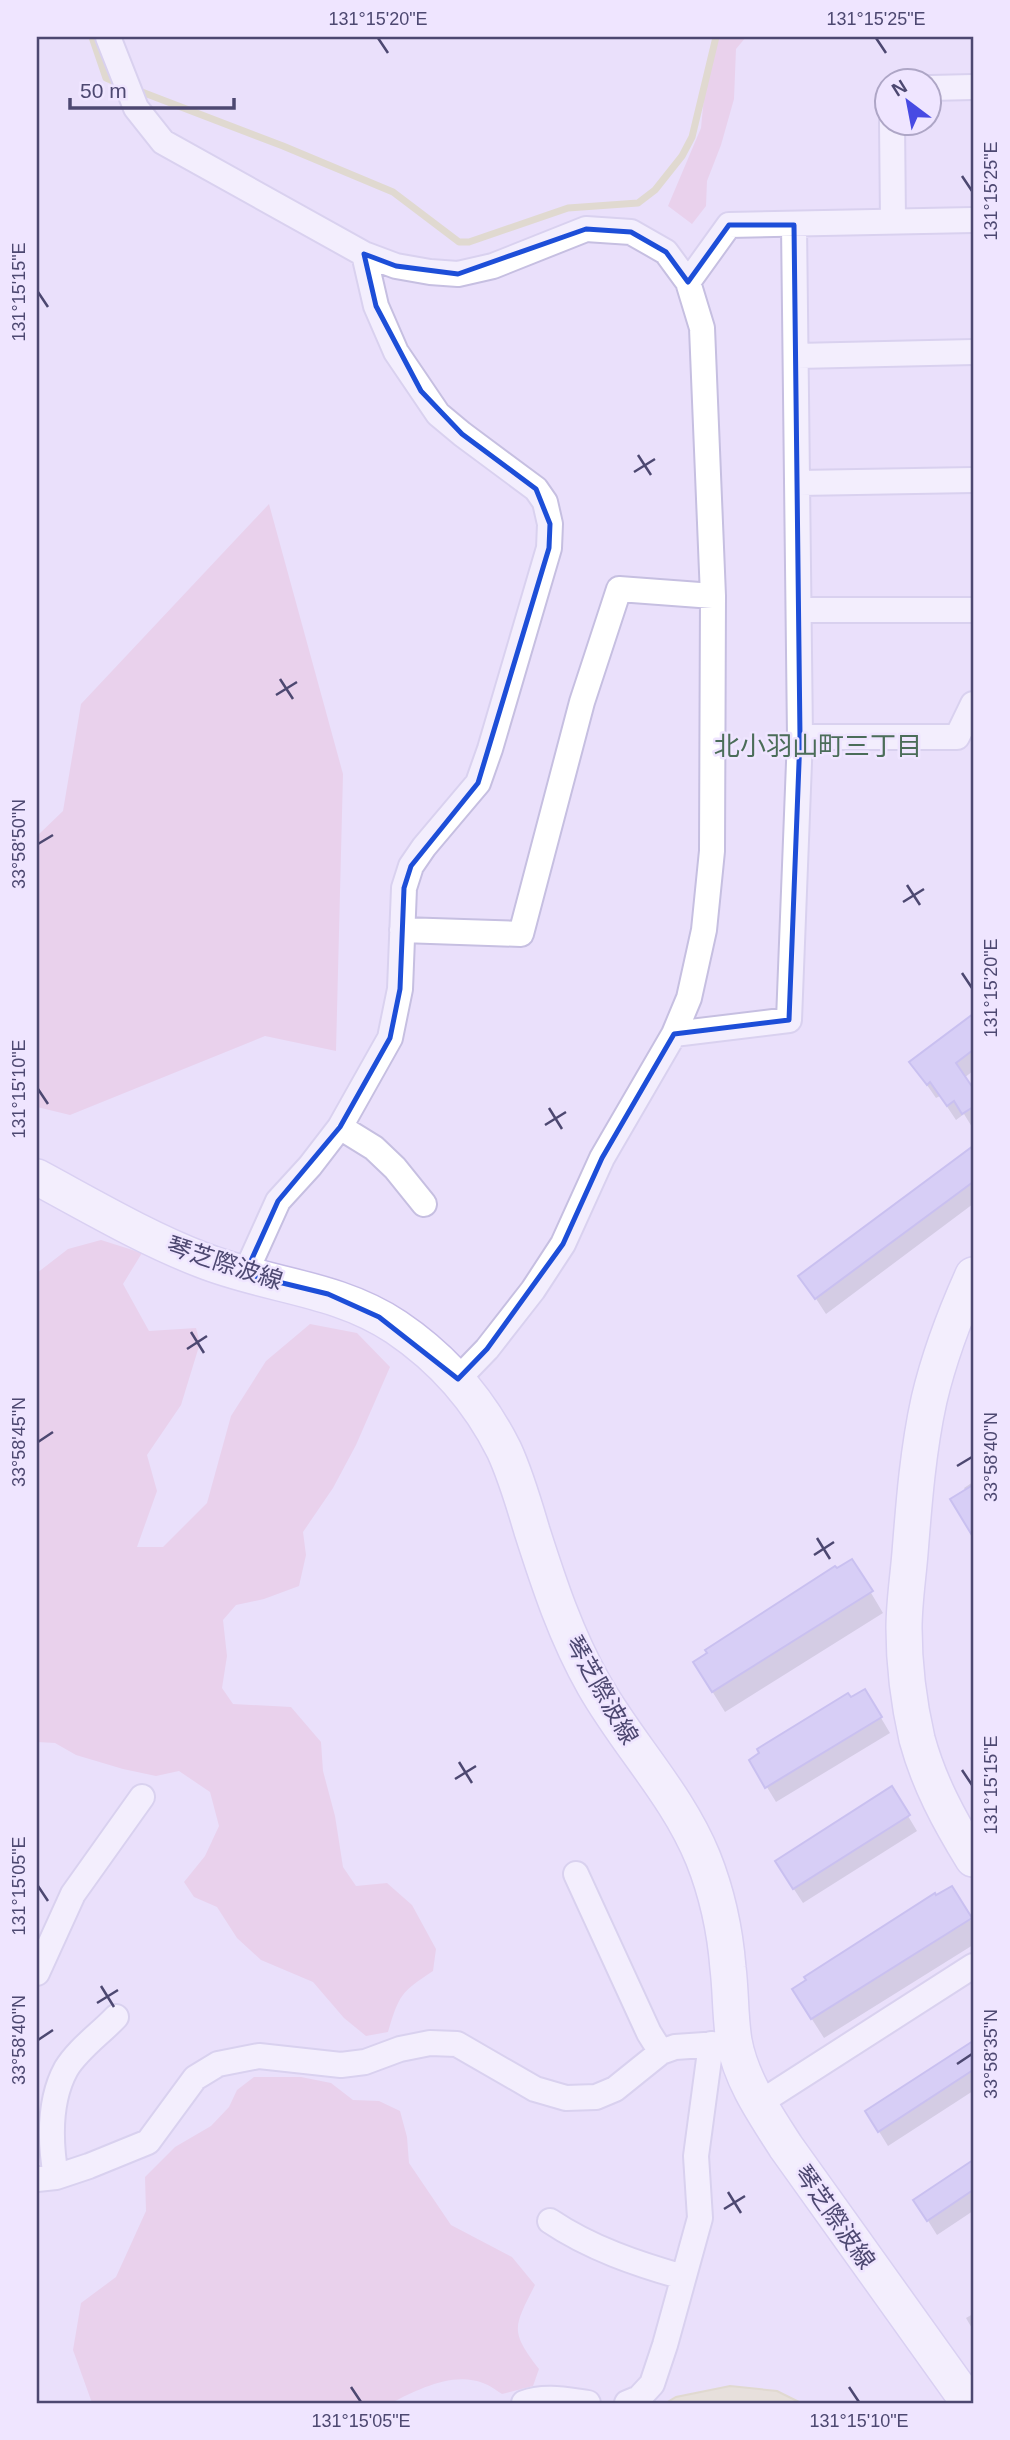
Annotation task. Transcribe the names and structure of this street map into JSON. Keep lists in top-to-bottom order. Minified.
{"streets":{"main road":["琴芝際波線"]},"districts":["北小羽山町三丁目"],"scale_bar":"50 m","north":"top left","coordinates":["131°15'20\"E","131°15'25\"E","131°15'15\"E","33°58'50\"N","131°15'10\"E","33°58'45\"N","33°58'40\"N","131°15'05\"E","33°58'35\"N"]}
